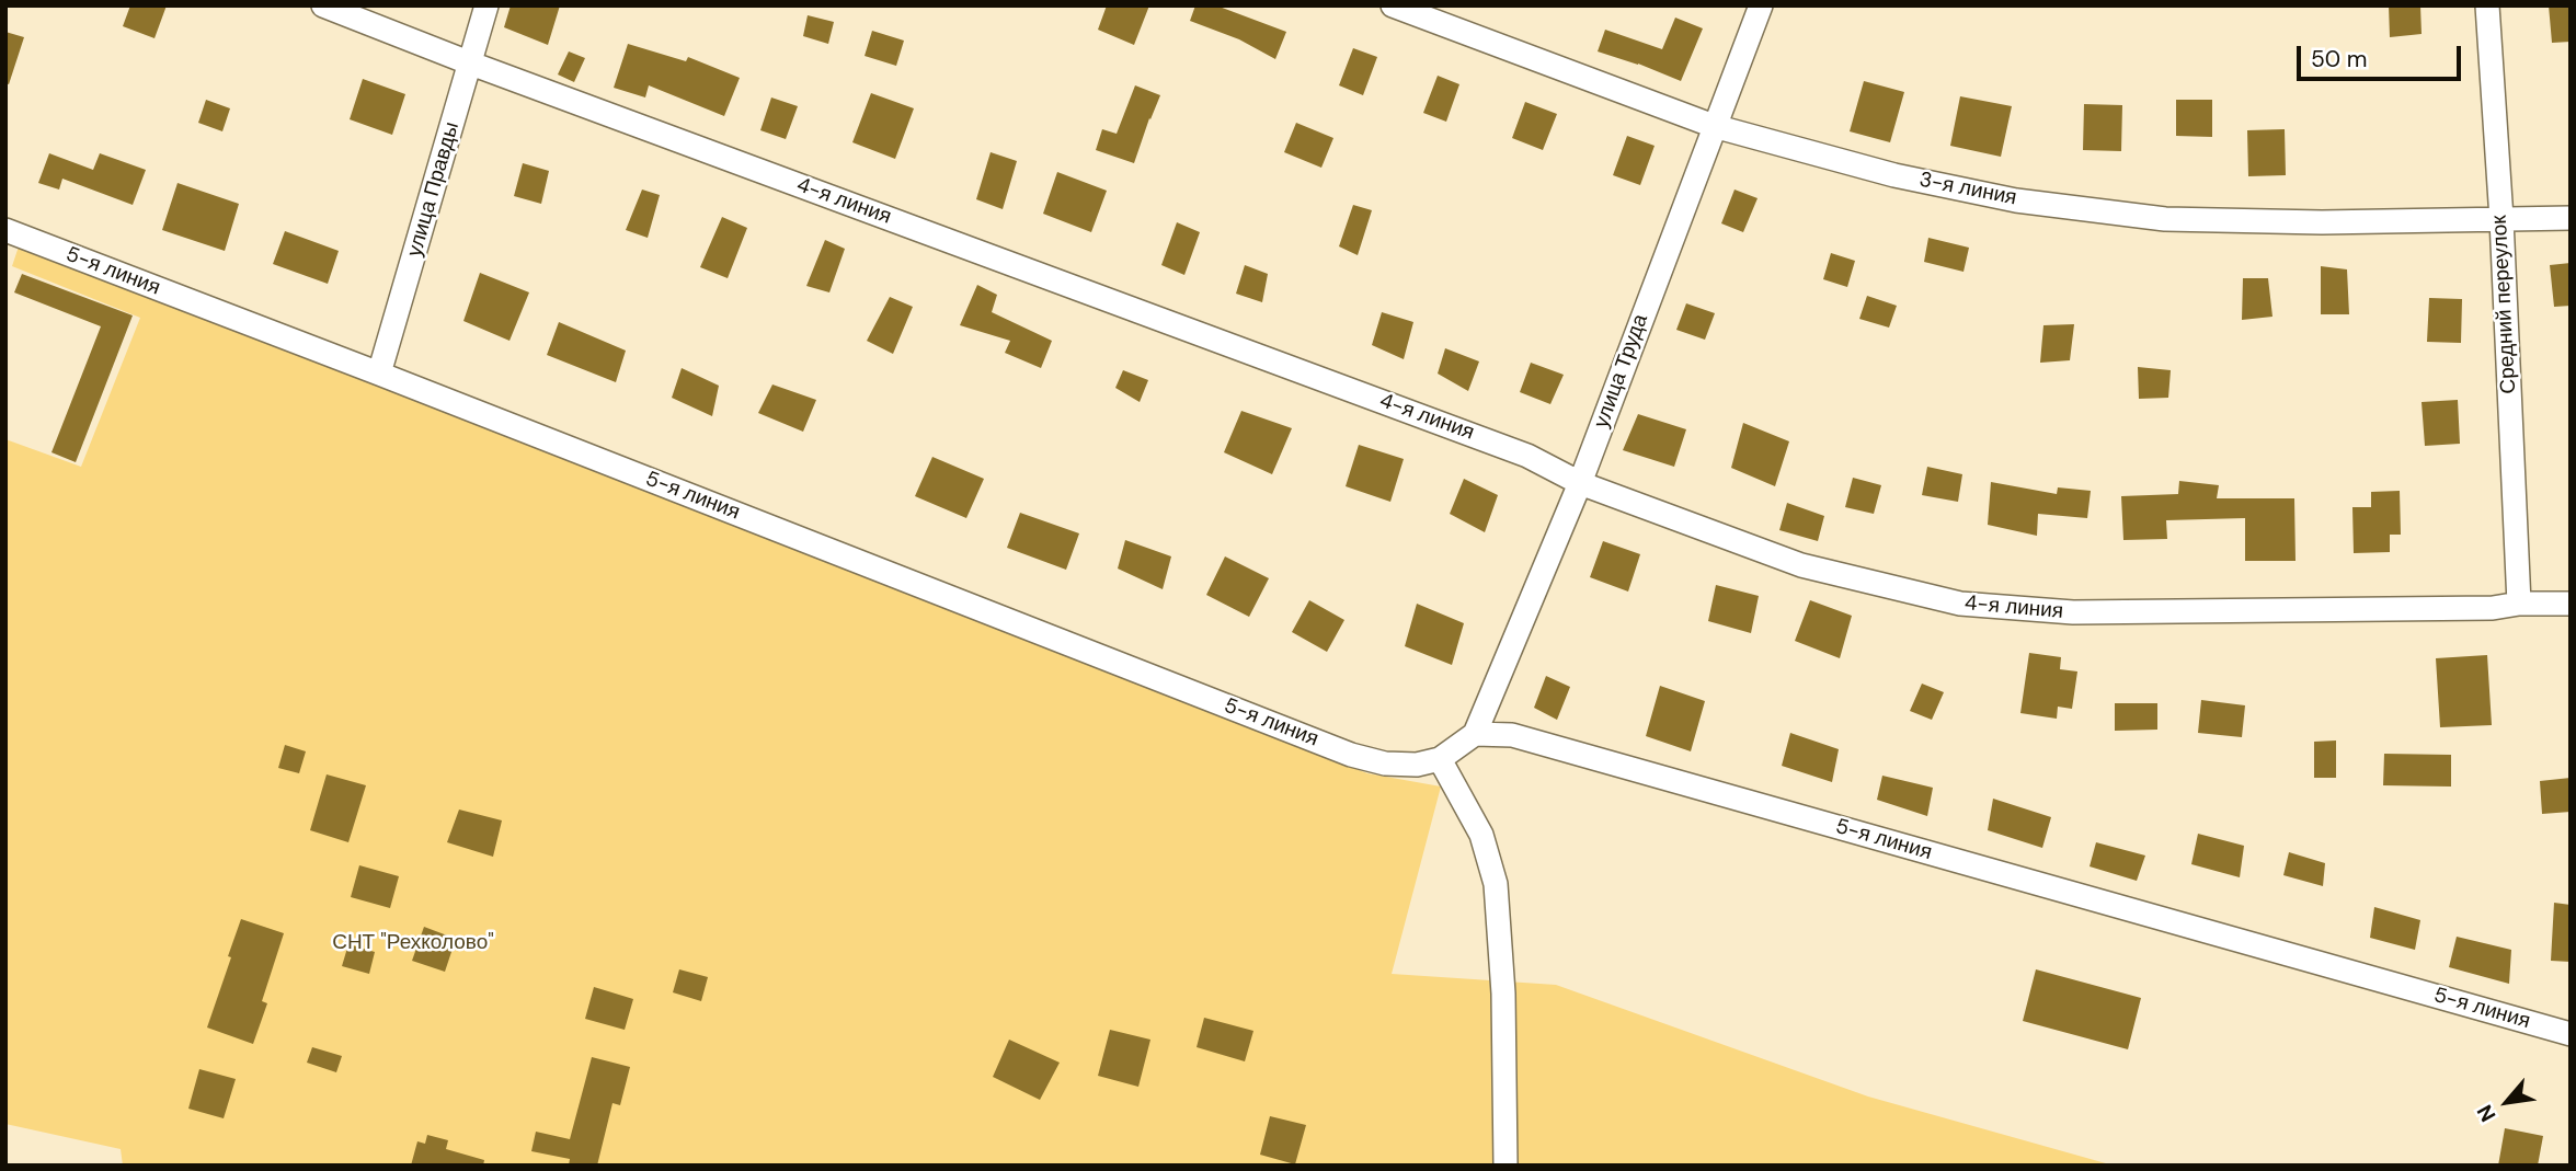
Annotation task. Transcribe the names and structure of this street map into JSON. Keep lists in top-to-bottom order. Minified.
{"streets":{"street":["улица Правды","3-я линия","4-я линия","5-я линия","Средний переулок","улица Труда"]},"crossings":[["улица Правды","4-я линия"],["улица Правды","5-я линия"],["3-я линия","Средний переулок"],["3-я линия","улица Труда"],["4-я линия","Средний переулок"],["4-я линия","улица Труда"],["5-я линия","улица Труда"]],"parks":["СНТ \"Рехколово\""],"scale_bar":"50 m","north":"bottom left"}
